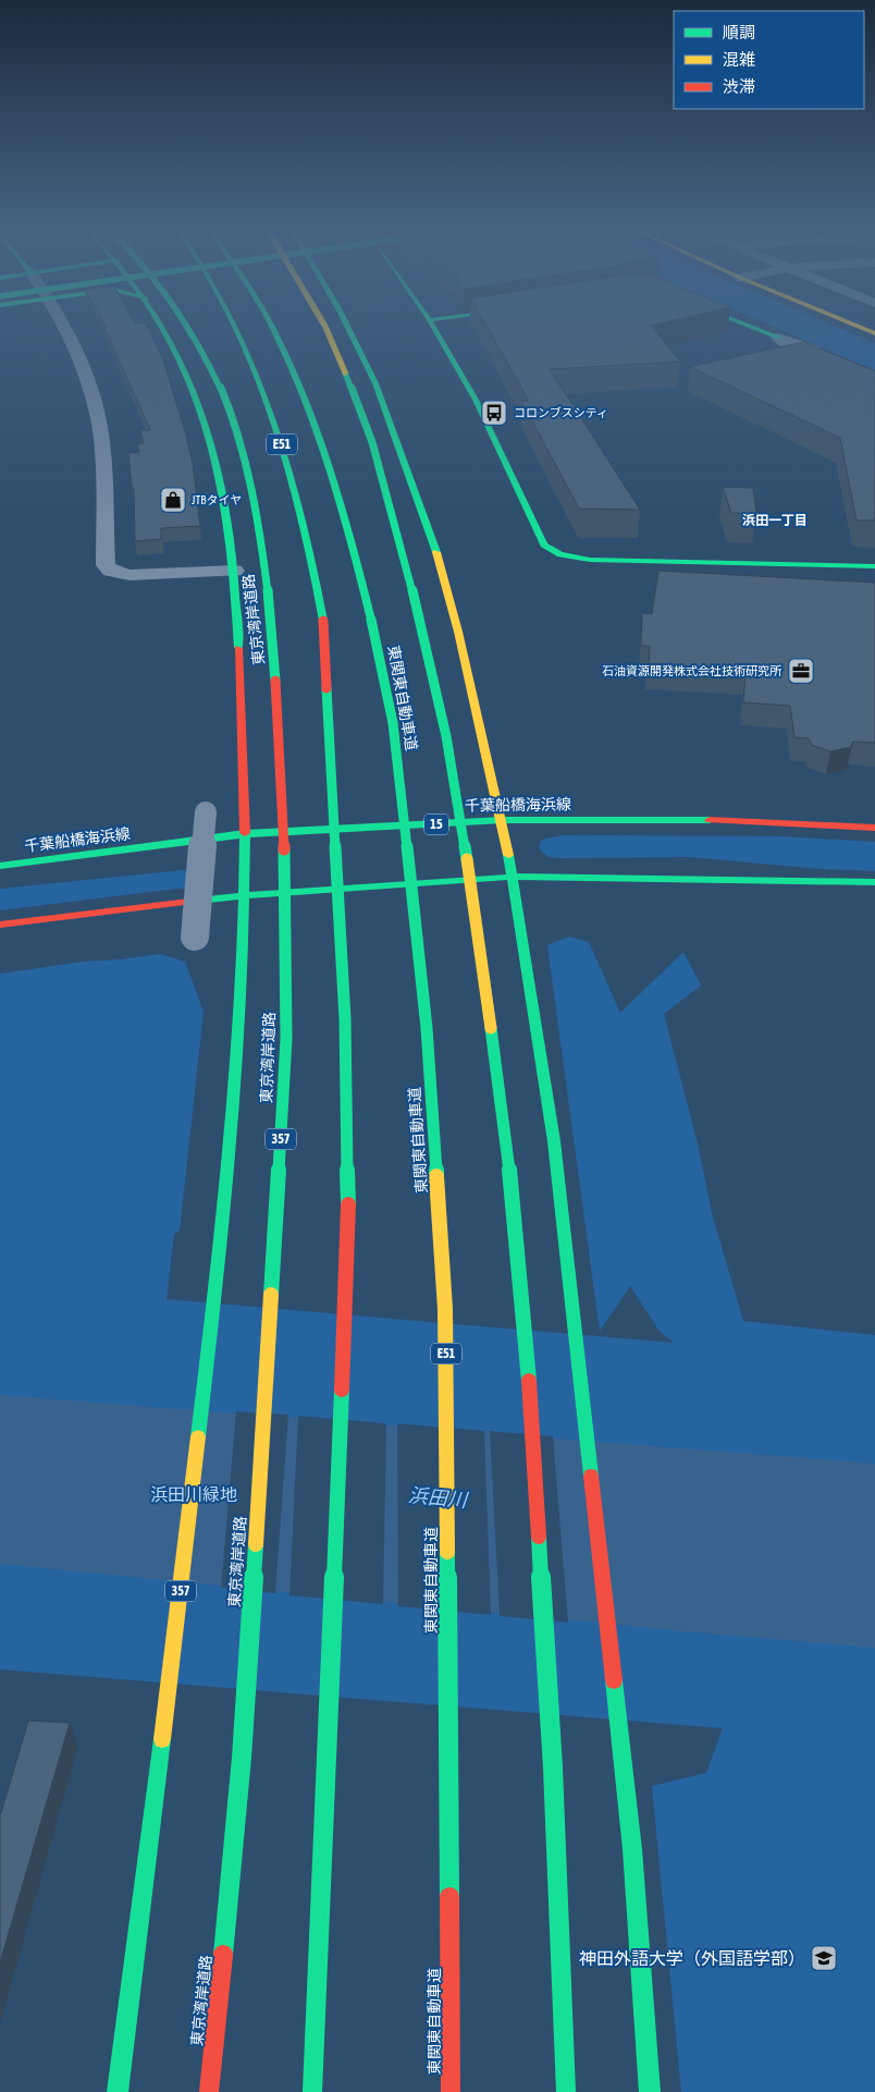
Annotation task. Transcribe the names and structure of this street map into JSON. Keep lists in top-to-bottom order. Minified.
{"streets":{"main road":["E51","東京湾岸道路","東関東自動車道","千葉船橋海浜線","15","357"]},"crossings":[["千葉船橋海浜線","357"]],"districts":["浜田一丁目"],"water":["浜田川"],"parks":["浜田川緑地"],"places":{"bus stop":["コロンブスシティ"],"shop":["JTBタイヤ"],"office":["石油資源開発株式会社技術研究所"],"school or university":["神田外語大学（外国語学部）"]},"legend":["順調","混雑","渋滞"]}
